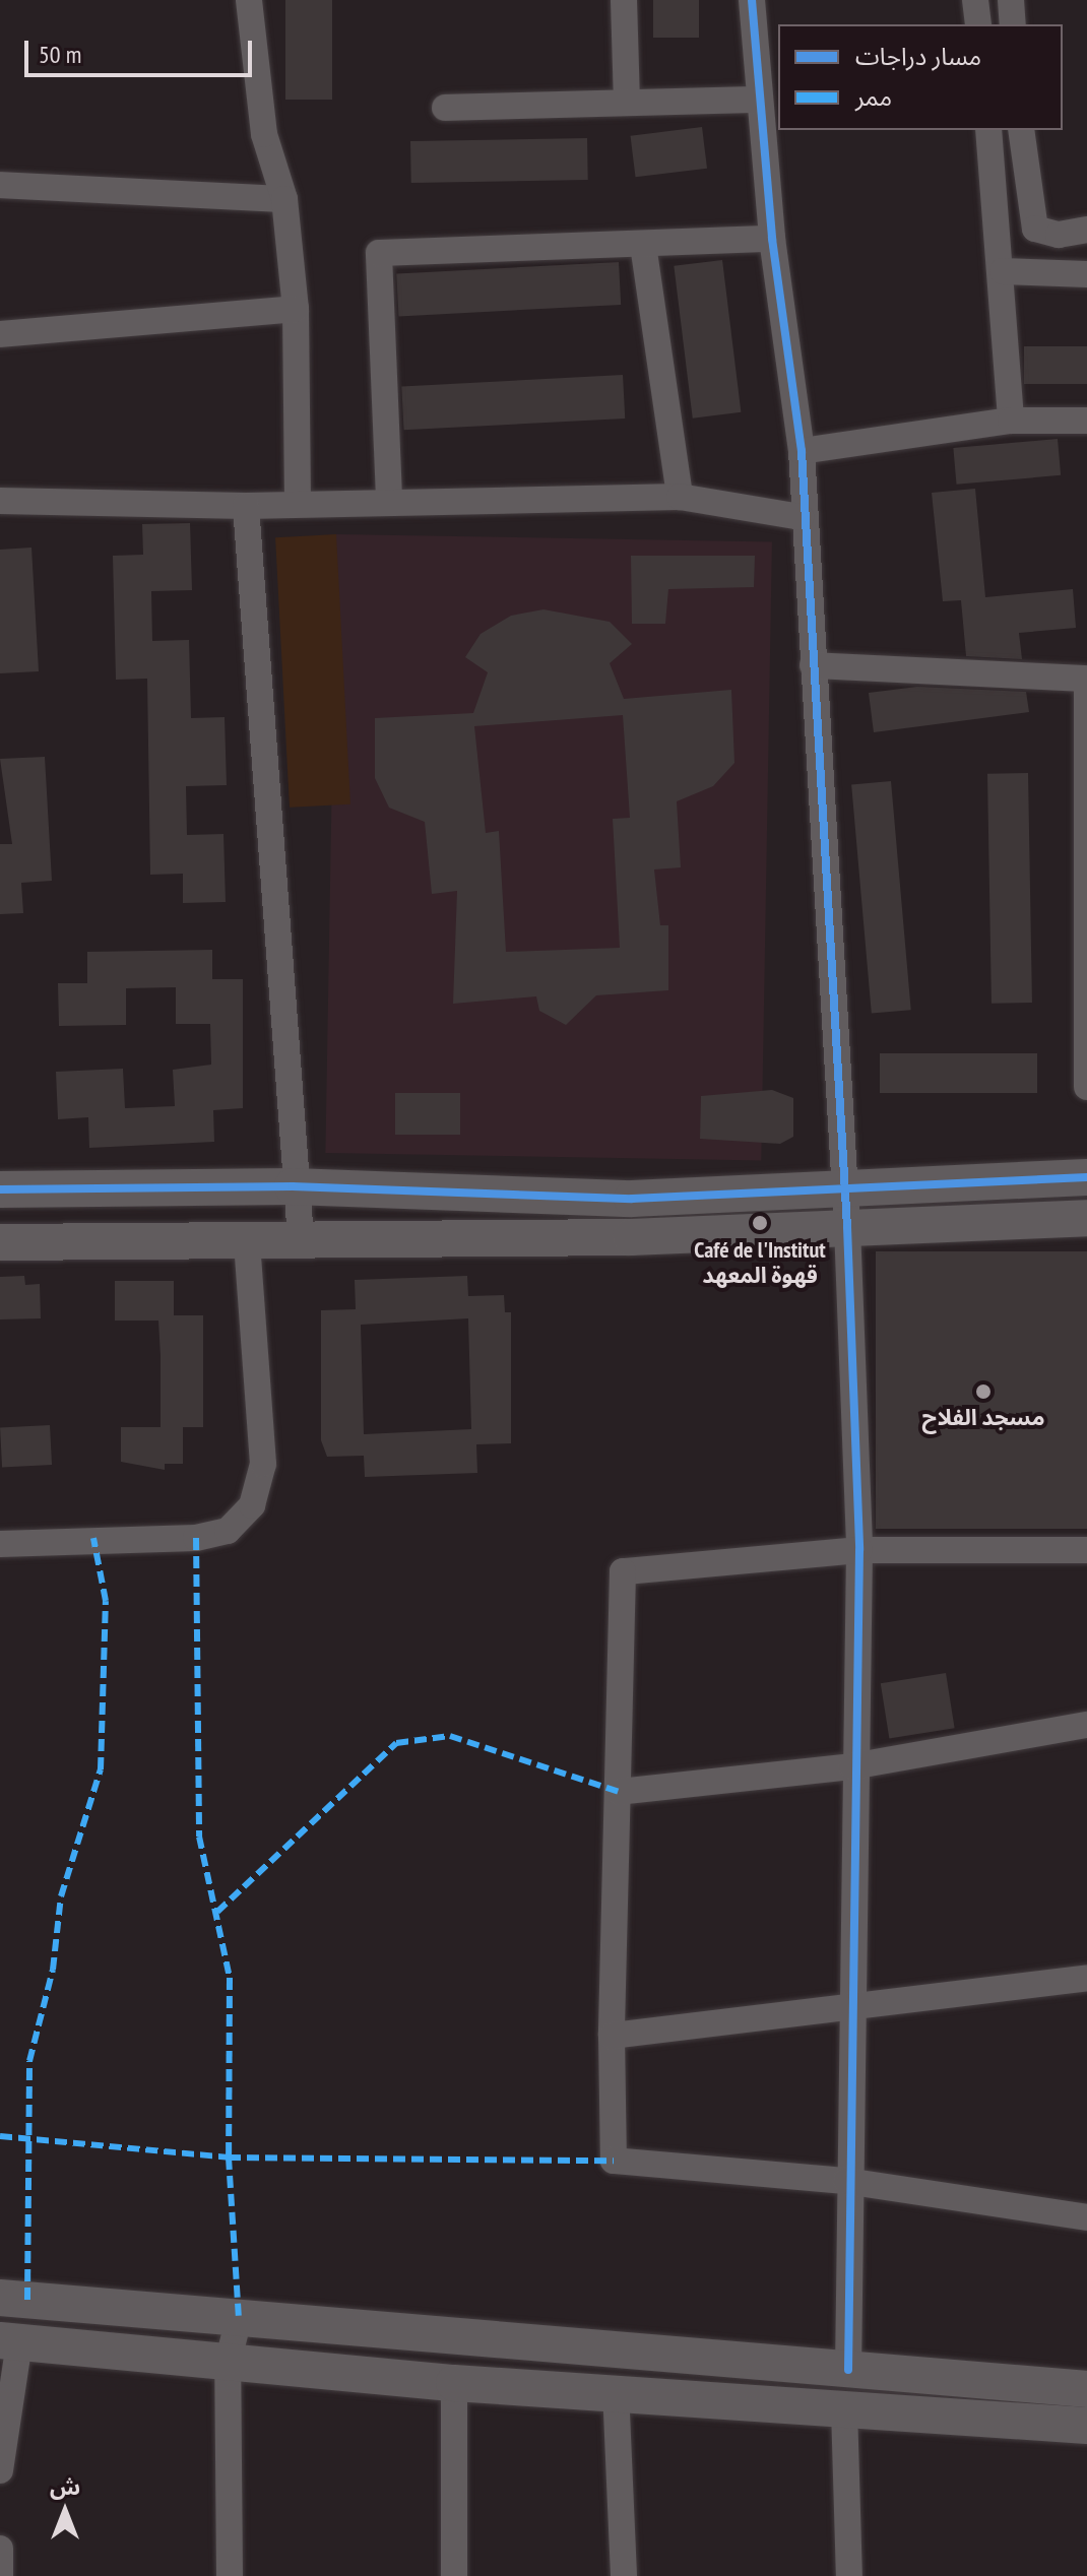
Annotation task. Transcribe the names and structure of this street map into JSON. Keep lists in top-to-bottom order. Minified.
{"places":["Café de l'Institut قهوة المعهد","مسجد الفلاح"],"legend":["مسار دراجات","ممر"],"scale_bar":"50 m","north":"top"}
